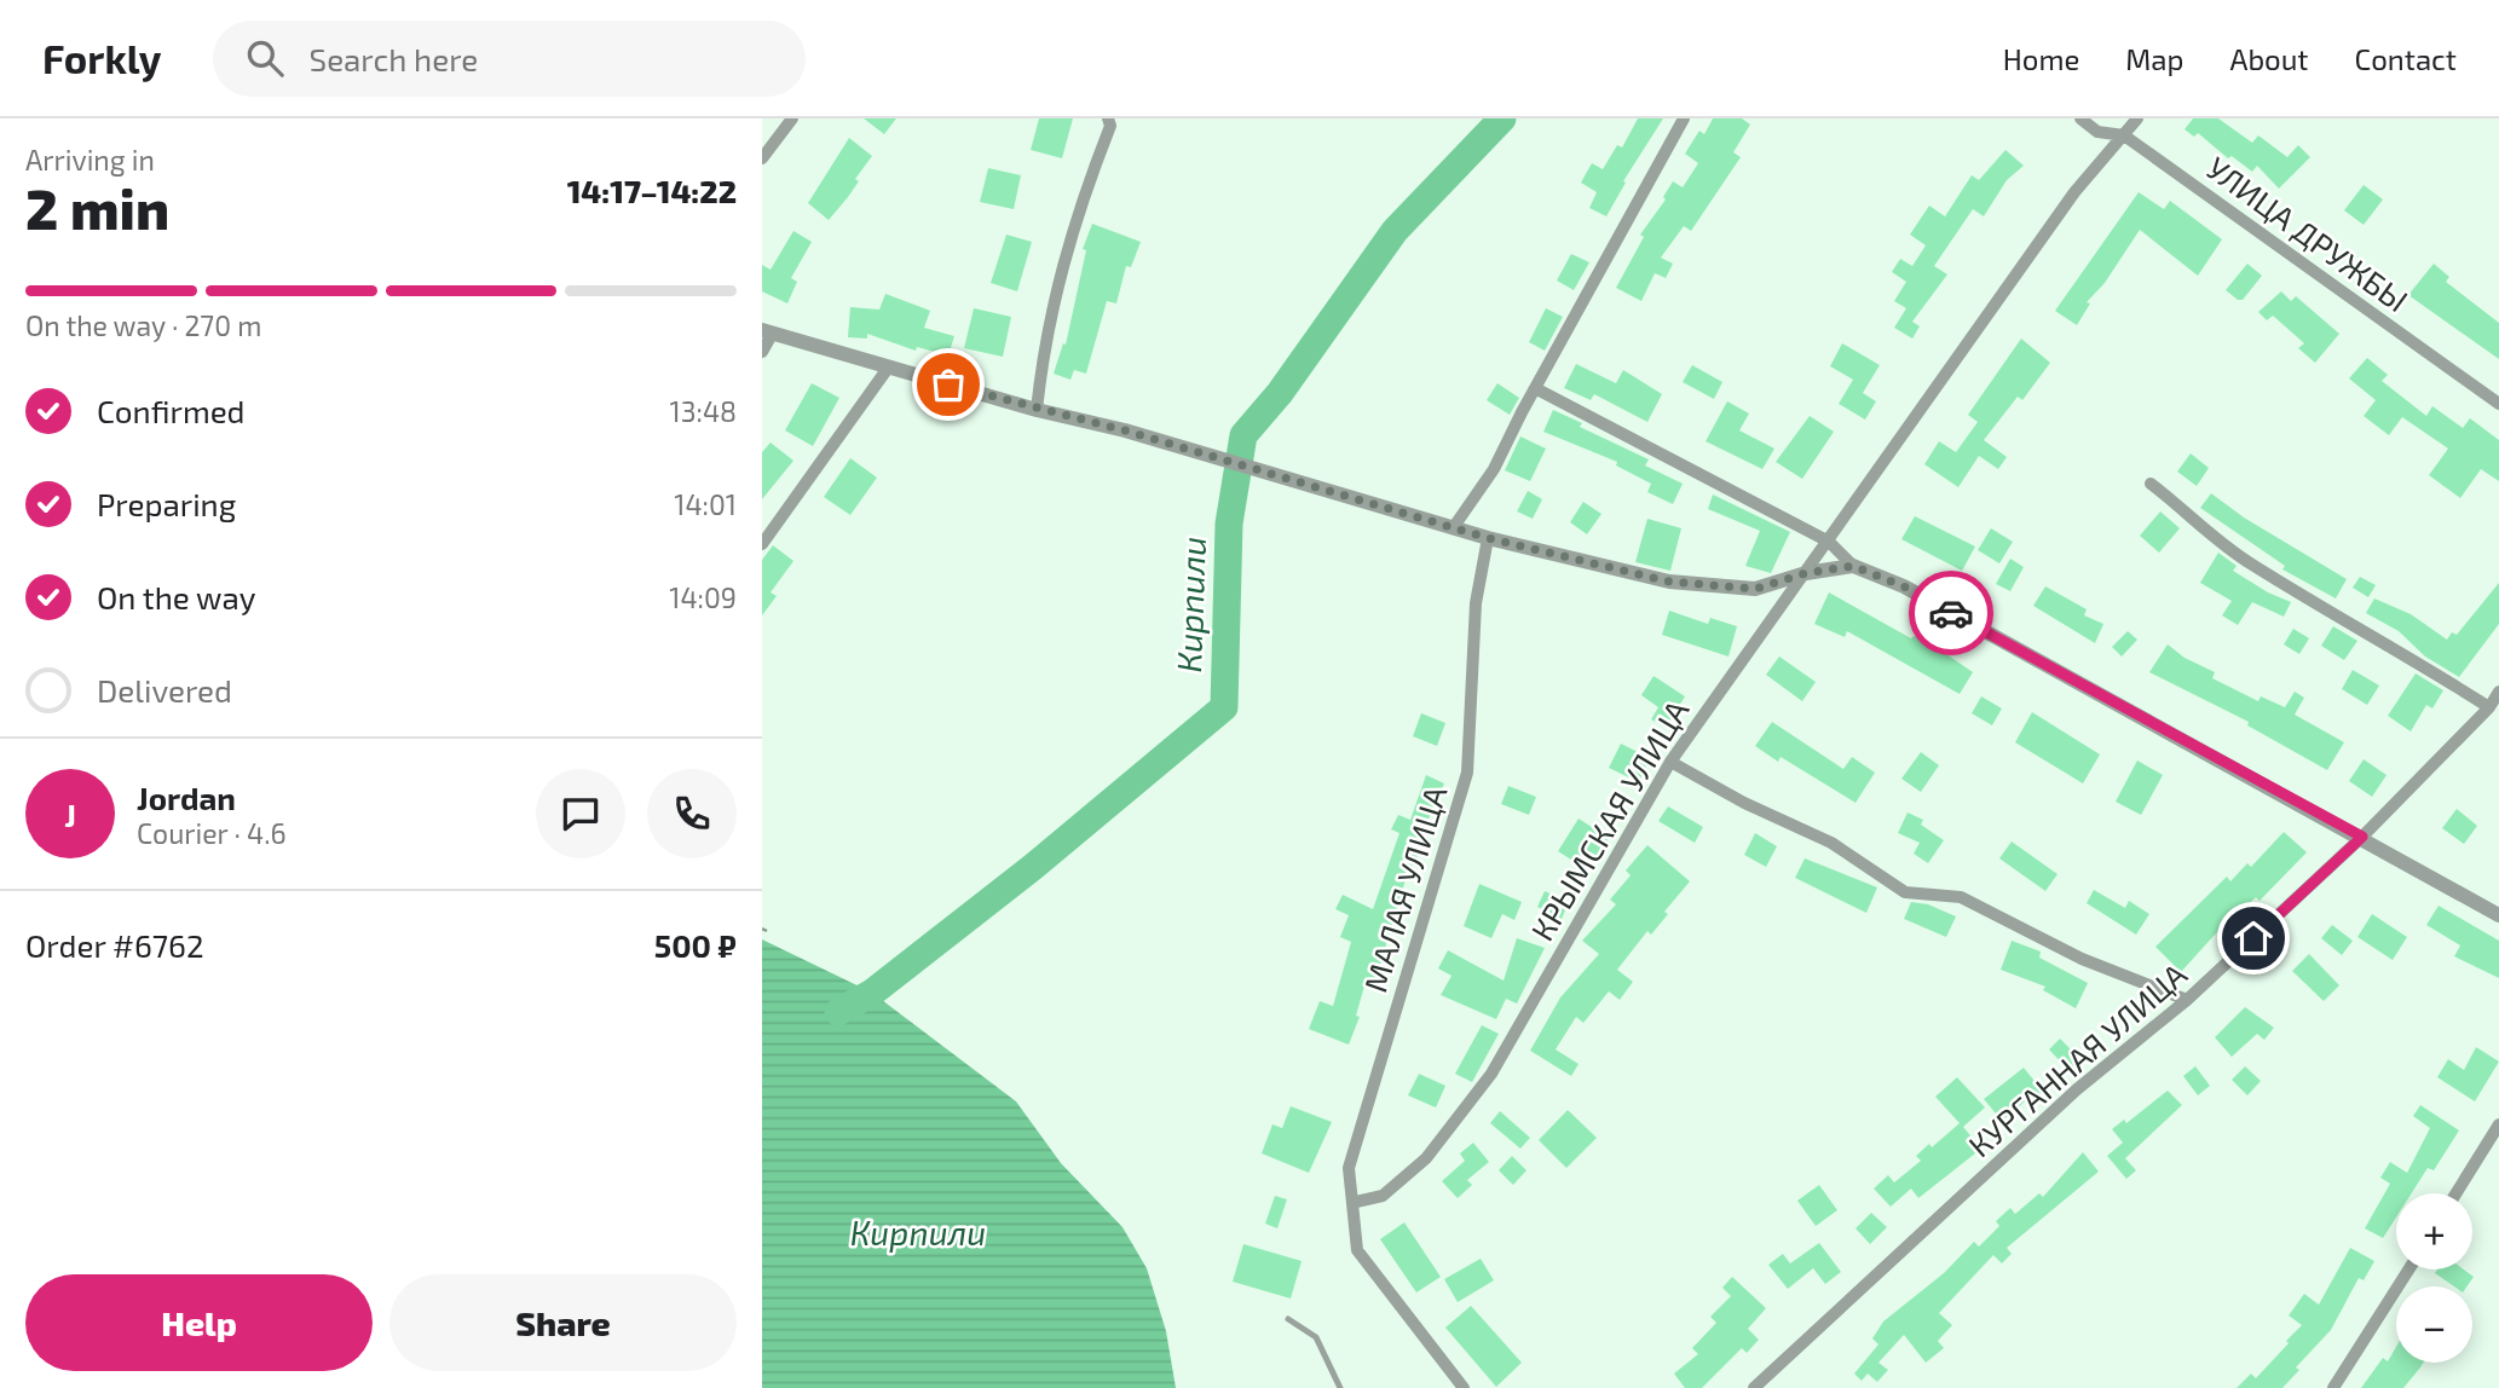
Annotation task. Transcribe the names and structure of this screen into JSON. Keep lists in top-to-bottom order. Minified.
{"streets":{"street":["УЛИЦА ДРУЖБЫ","КРЫМСКАЯ УЛИЦА","МАЛАЯ УЛИЦА","КУРГАННАЯ УЛИЦА"]},"crossings":[["УЛИЦА ДРУЖБЫ","КРЫМСКАЯ УЛИЦА"],["КРЫМСКАЯ УЛИЦА","МАЛАЯ УЛИЦА"]],"water":["Кирпили"],"page":{"header":"Forkly","search":"Search here","nav":["Home","Map","About","Contact"],"heading":["2 min","Arriving in","14:17–14:22"],"panel":["Jordan","Courier · 4.6","Order #6762","500 ₽"],"bar":"On the way · 270 m","list":[["Confirmed","13:48"],["Preparing","14:01"],["On the way","14:09"],"Delivered"],"round":"J","map_buttons":["+","−"],"buttons":["Help","Share"]}}
